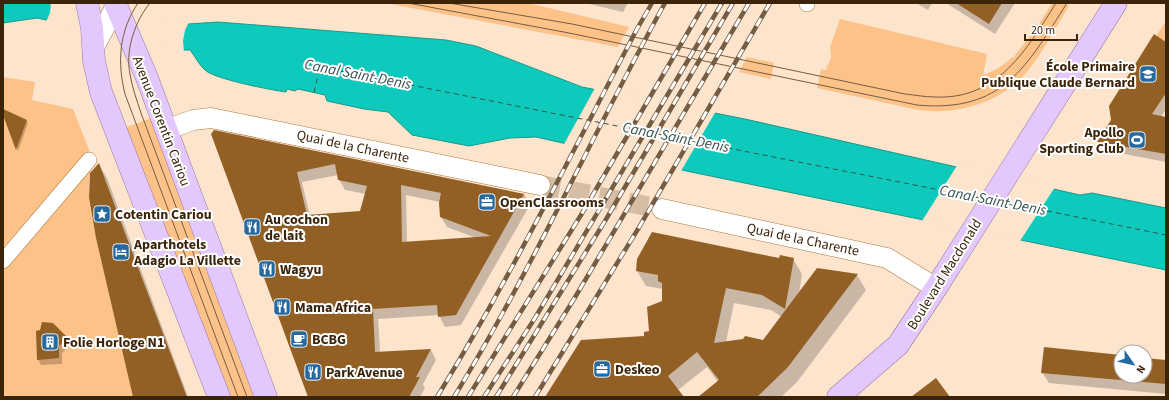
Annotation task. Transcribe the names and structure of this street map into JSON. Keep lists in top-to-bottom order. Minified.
{"streets":{"main road":["Avenue Corentin Cariou","Boulevard Macdonald"],"street":["Quai de la Charente"]},"crossings":[["Avenue Corentin Cariou","Quai de la Charente"],["Quai de la Charente","Boulevard Macdonald"]],"water":["Canal Saint-Denis"],"places":{"school or university":["École Primaire Publique Claude Bernard"],"sports":["Apollo Sporting Club"],"office":["OpenClassrooms","Deskeo"],"place":["Cotentin Cariou"],"restaurant":["Au cochon de lait","Wagyu","Mama Africa","Park Avenue"],"hotel":["Aparthotels Adagio La Villette"],"cafe":["BCBG"],"building":["Folie Horloge N1"]},"scale_bar":"20 m","north":"bottom right"}
